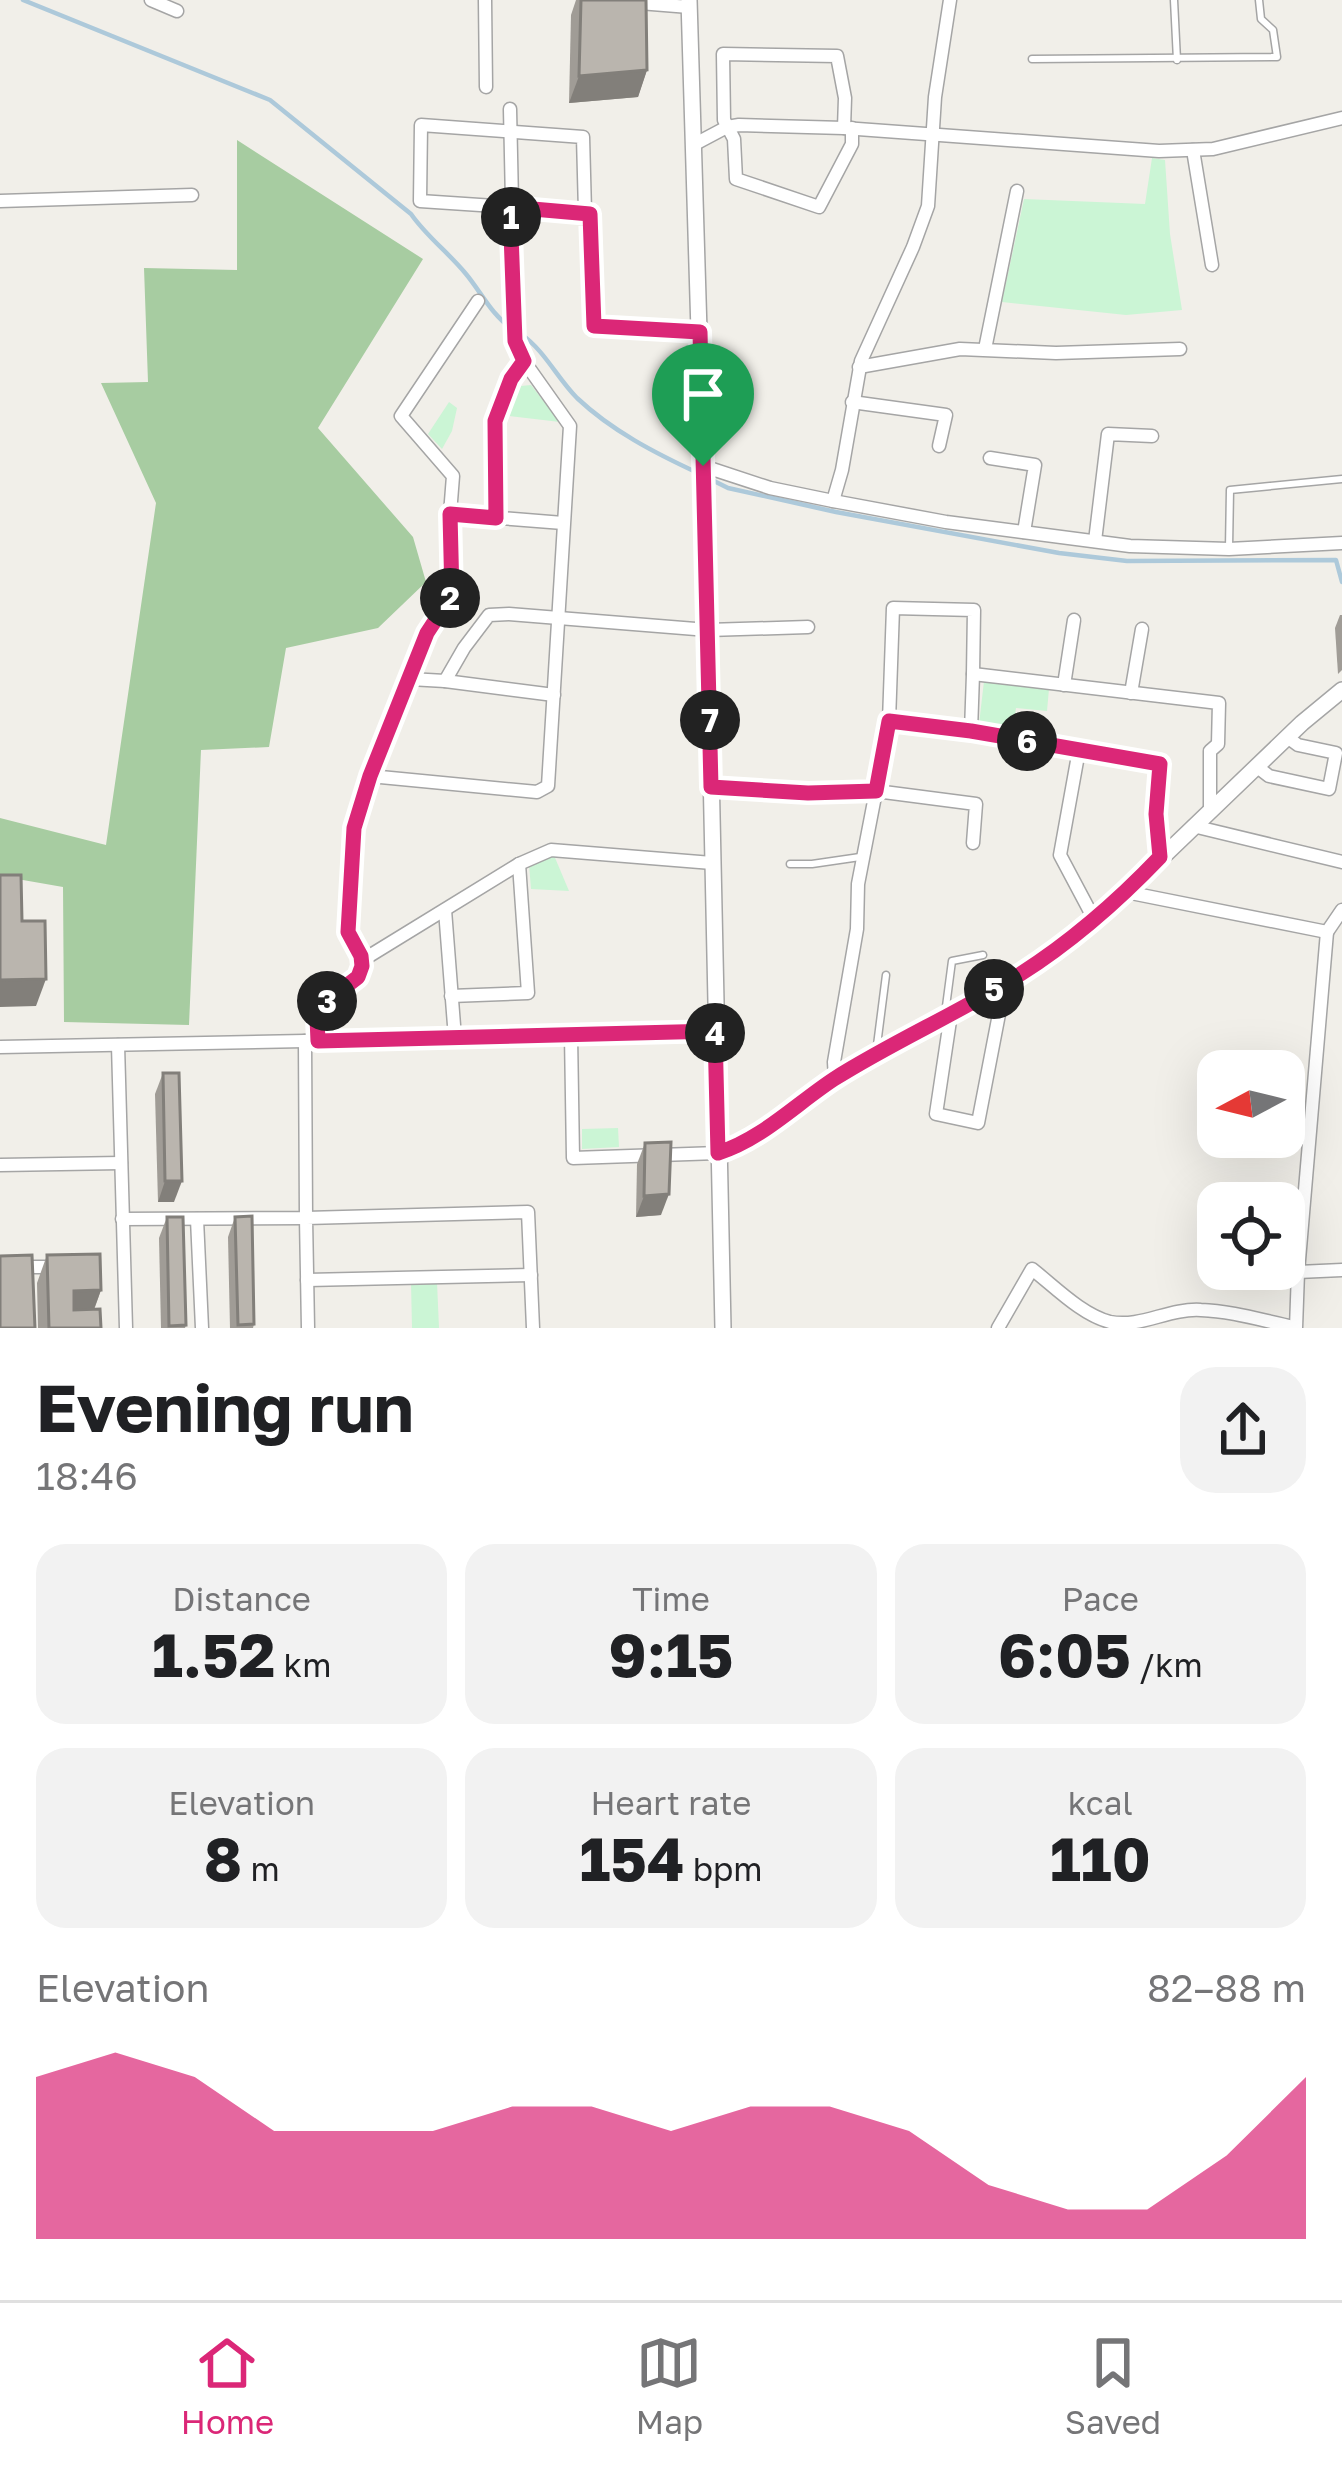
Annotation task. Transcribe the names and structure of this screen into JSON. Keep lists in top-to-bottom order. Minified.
{"north":"left","page":{"pins":["1","2","7","6","5","3","4"],"heading":["Evening run","18:46"],"stats":[["Distance","1.52 km"],["Time","9:15"],["Pace","6:05 /km"],["Elevation","8 m"],["Heart rate","154 bpm"],["kcal","110"]],"chart":["Elevation","82–88 m"],"tabs":["Home","Map","Saved"]}}
